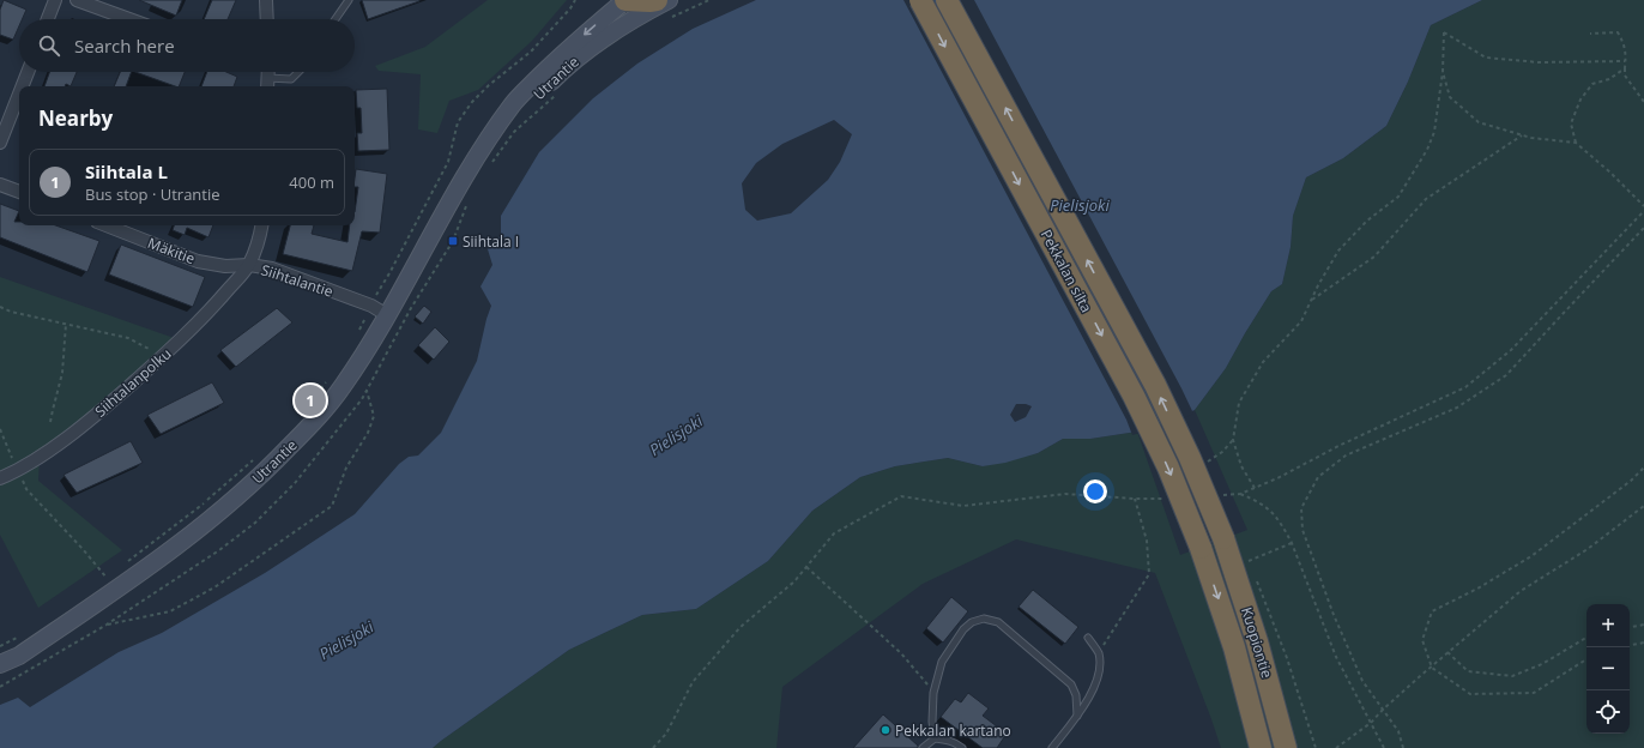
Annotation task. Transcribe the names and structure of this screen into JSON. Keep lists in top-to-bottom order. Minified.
{"streets":{"highway":["Pekkalan silta","Kuopiontie"],"main road":["Utrantie"],"street":["Mäkitie","Siihtalantie","Siihtalanpolku"]},"crossings":[["Utrantie","Siihtalantie"],["Mäkitie","Siihtalantie"],["Mäkitie","Siihtalanpolku"],["Pekkalan silta","Kuopiontie"],["Siihtalantie","Siihtalanpolku"]],"water":["Pielisjoki"],"places":{"transit":["Siihtala I"],"other":["Pekkalan kartano"]},"page":{"search":"Search here","heading":"Nearby","list":[{"mark":"1","name":"Siihtala L","note":"Bus stop · Utrantie","value":"400 m"}],"pins":"1","map_buttons":["+","−"]}}
